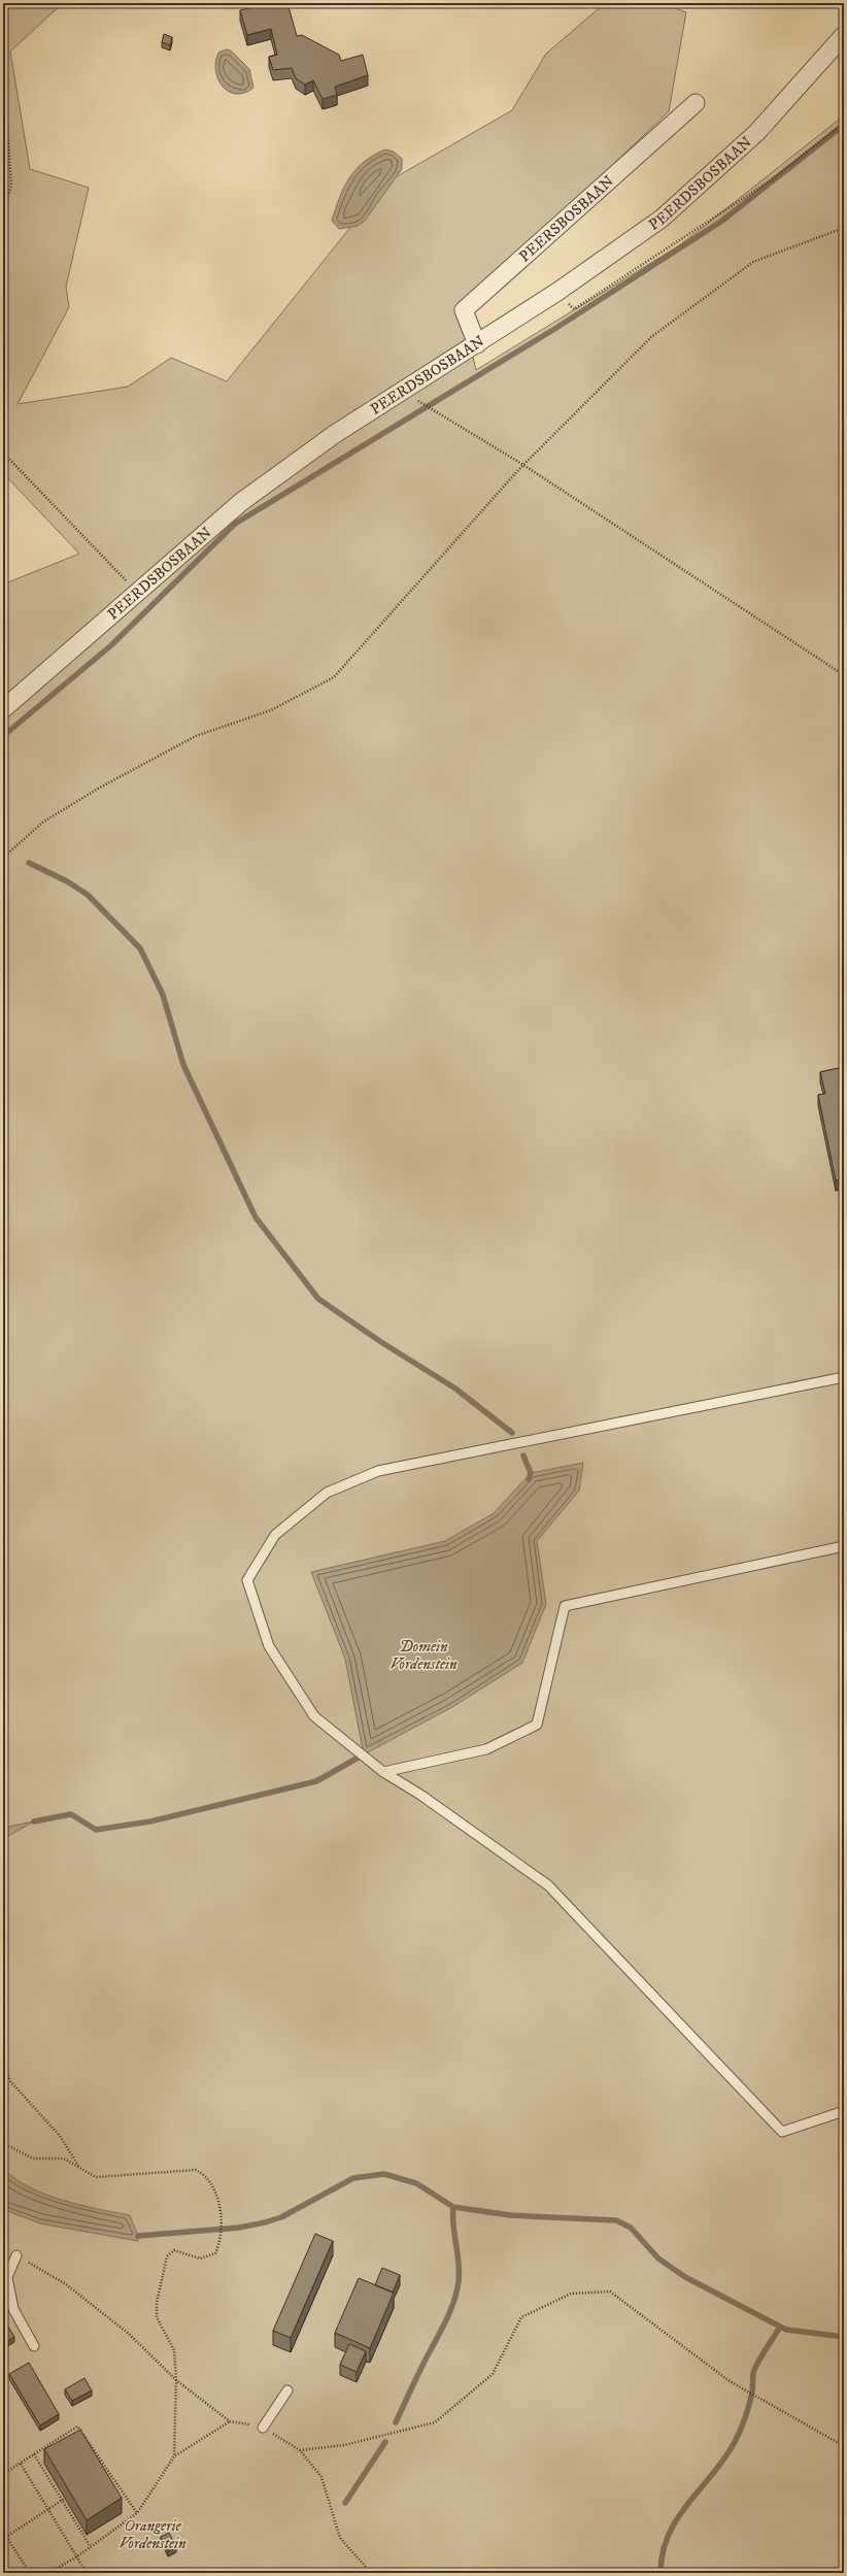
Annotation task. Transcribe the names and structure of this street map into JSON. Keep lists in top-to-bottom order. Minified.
{"streets":{"street":["PEERDSBOSBAAN","PEERSBOSBAAN"]},"crossings":[["PEERDSBOSBAAN","PEERSBOSBAAN"]],"parks":["Domein Vordenstein","Orangerie Vordenstein"]}
